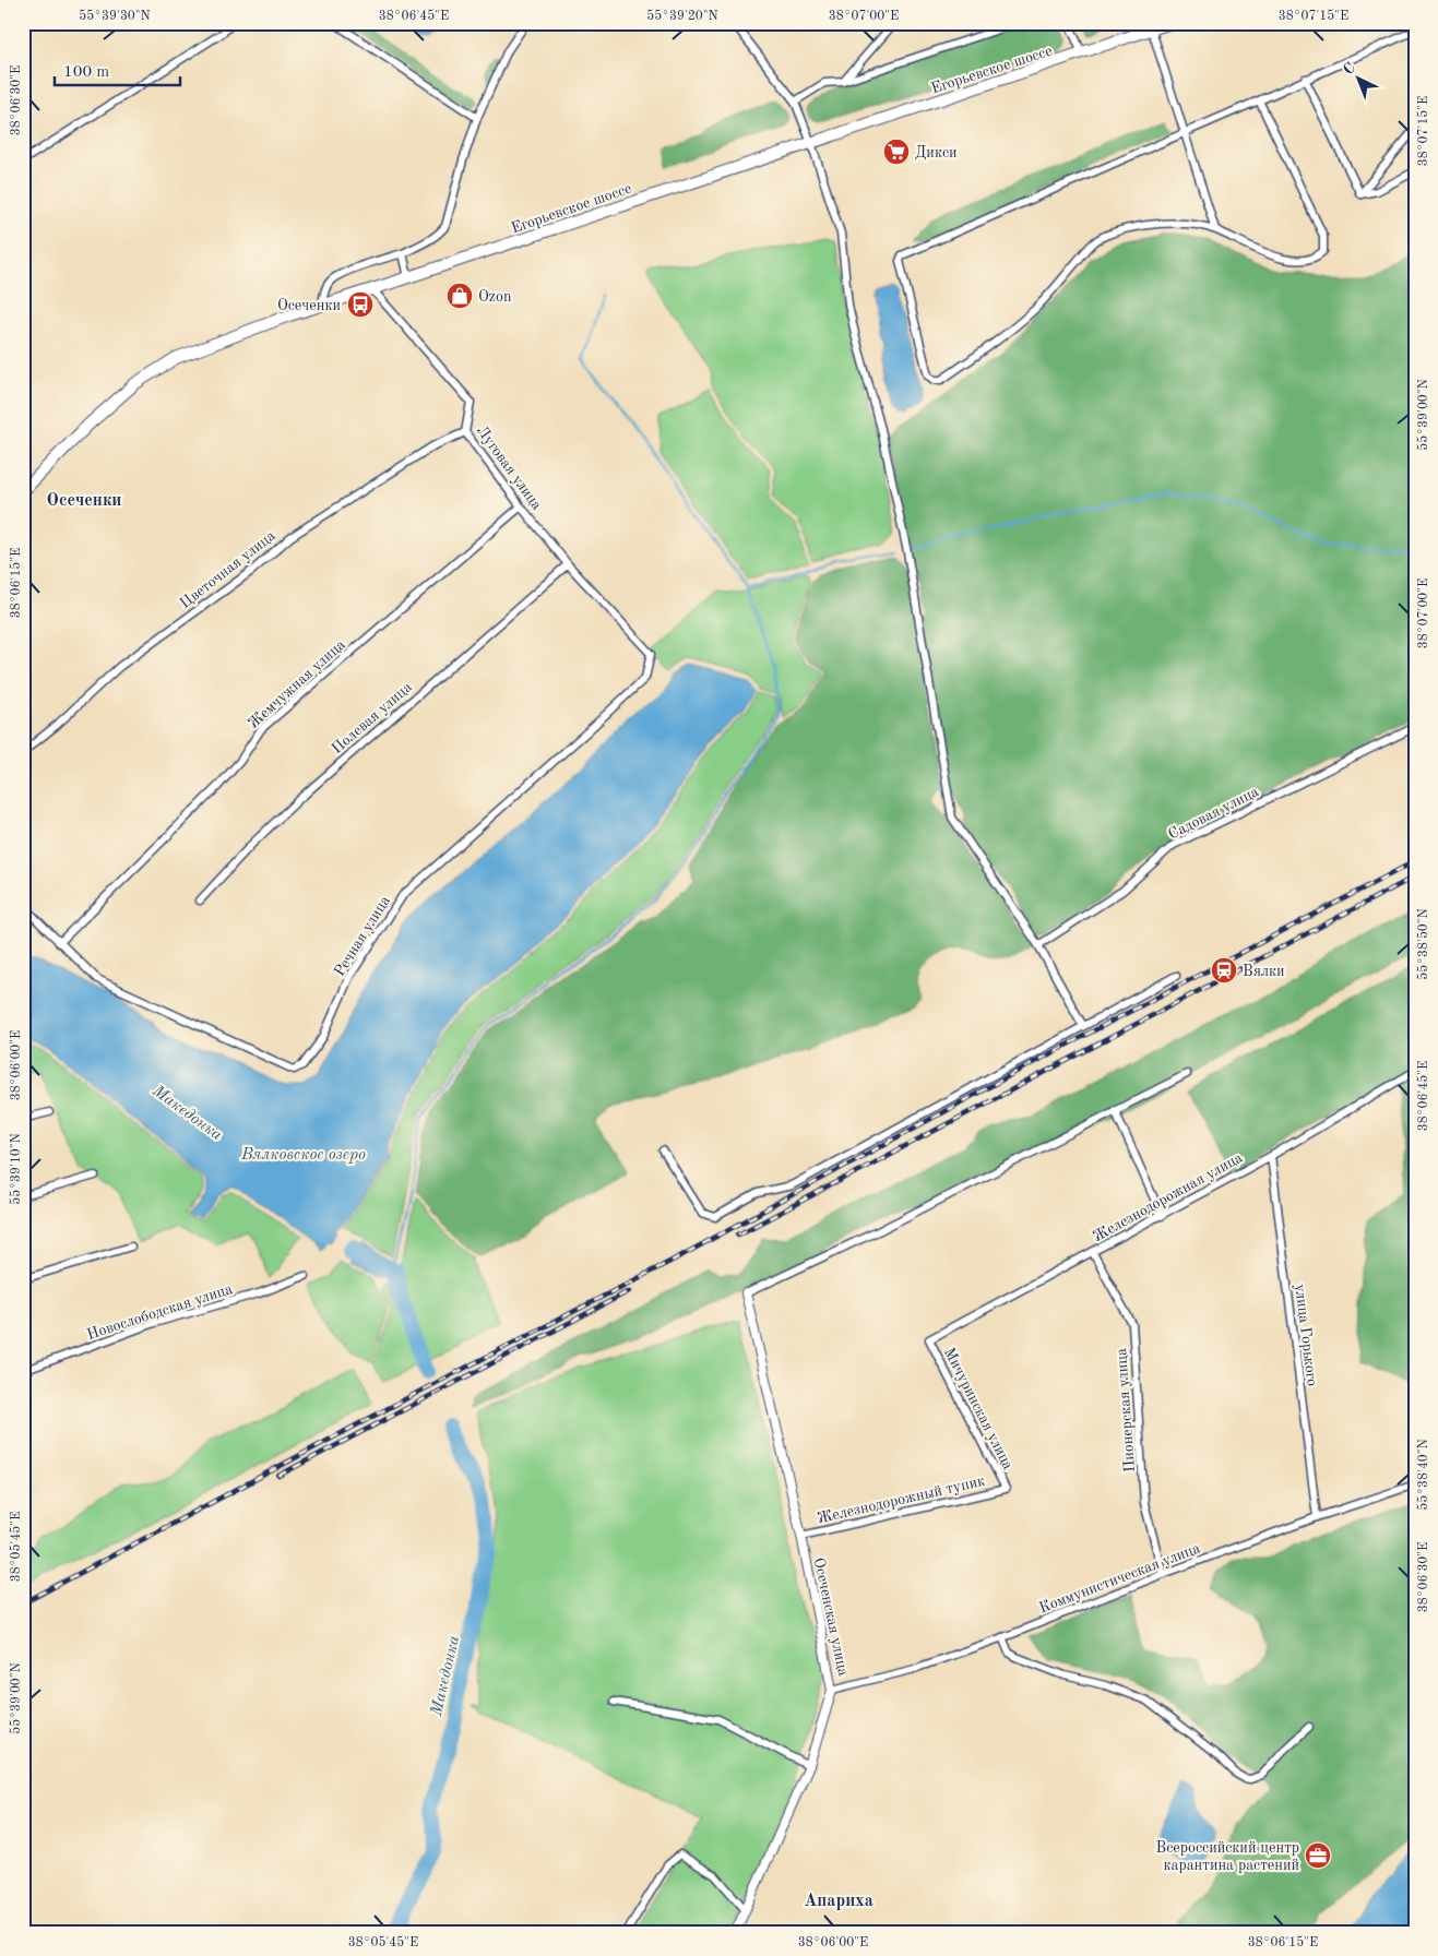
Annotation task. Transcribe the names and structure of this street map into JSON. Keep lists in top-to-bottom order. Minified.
{"streets":{"main road":["Егорьевское шоссе"],"street":["Луговая улица","Цветочная улица","Жемчужная улица","Полевая улица","Садовая улица","Речная улица","Железнодорожная улица","Новослободская улица","улица Горького","Мичуринская улица","Пионерская улица","Железнодорожный тупик","Коммунистическая улица","Осеченская улица"]},"crossings":[["Егорьевское шоссе","Луговая улица"],["Луговая улица","Цветочная улица"],["Луговая улица","Жемчужная улица"],["Луговая улица","Полевая улица"],["Луговая улица","Речная улица"],["Жемчужная улица","Речная улица"],["Железнодорожная улица","улица Горького"],["Железнодорожная улица","Мичуринская улица"],["Железнодорожная улица","Пионерская улица"],["улица Горького","Коммунистическая улица"],["Мичуринская улица","Железнодорожный тупик"],["Пионерская улица","Коммунистическая улица"],["Железнодорожный тупик","Осеченская улица"],["Коммунистическая улица","Осеченская улица"]],"districts":["Осеченки","Апариха"],"water":["Македонка","Вялковское озеро"],"places":{"supermarket":["Дикси"],"shop":["Ozon"],"bus stop":["Осеченки"],"station":["Вялки"],"office":["Всероссийский центр карантина растений"]},"scale_bar":"100 m","north":"top left","coordinates":["55°39'30\"N","38°06'45\"E","55°39'20\"N","38°07'00\"E","38°07'15\"E","38°06'30\"E","55°39'00\"N","38°06'15\"E","55°38'50\"N","38°06'00\"E","55°39'10\"N","55°38'40\"N","38°05'45\"E"]}
